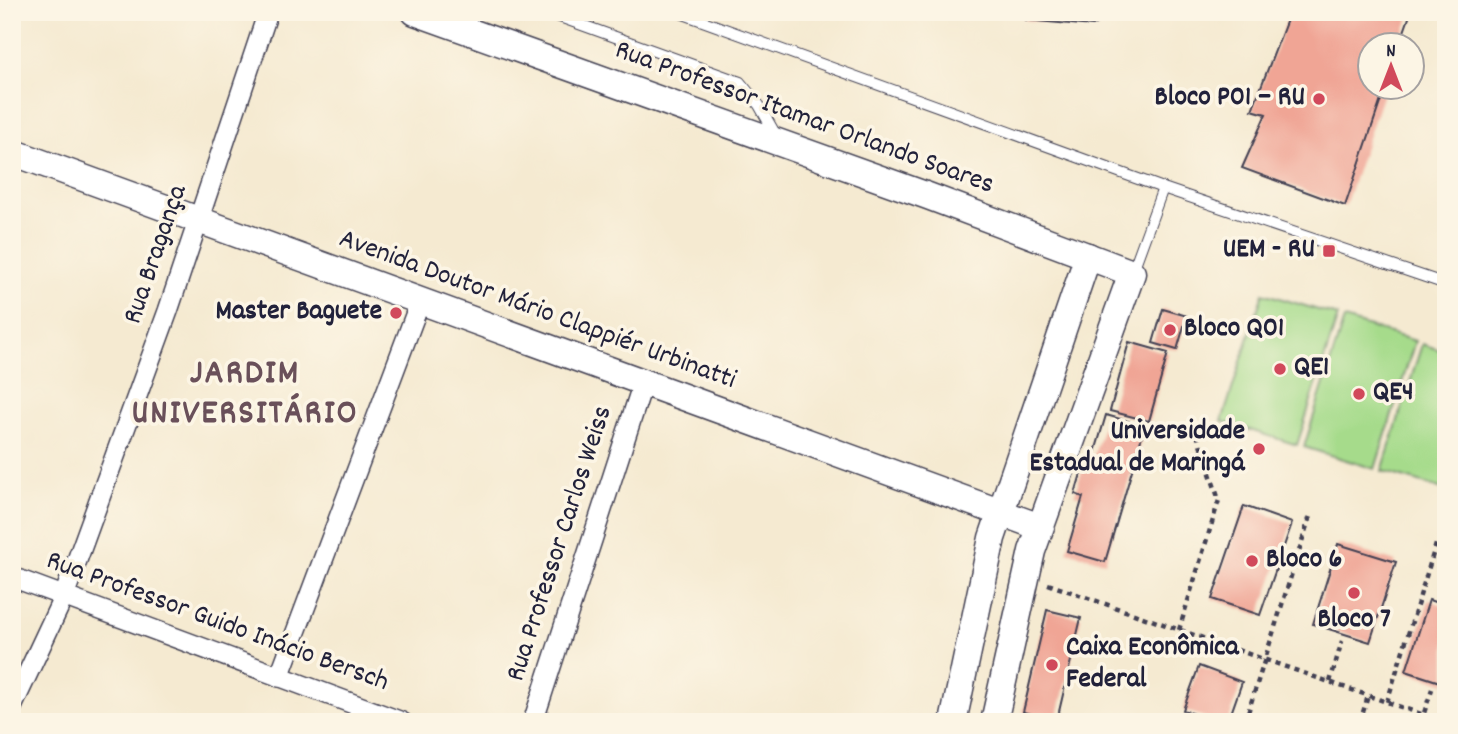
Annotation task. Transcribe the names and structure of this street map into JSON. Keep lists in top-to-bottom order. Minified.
{"streets":{"main road":["Rua Professor Itamar Orlando Soares","Avenida Doutor Mário Clappiér Urbinatti"],"street":["Rua Bragança","Rua Professor Carlos Weiss","Rua Professor Guido Inácio Bersch"]},"crossings":[["Rua Bragança","Avenida Doutor Mário Clappiér Urbinatti"],["Rua Bragança","Rua Professor Guido Inácio Bersch"],["Avenida Doutor Mário Clappiér Urbinatti","Rua Professor Carlos Weiss"]],"districts":["JARDIM UNIVERSITÁRIO"],"places":{"other":["Bloco P01 – RU","Master Baguete","Bloco Q01","QE1","QE4","Universidade Estadual de Maringá","Bloco 6","Bloco 7","Caixa Econômica Federal"],"transit":["UEM - RU"]},"north":"top"}
